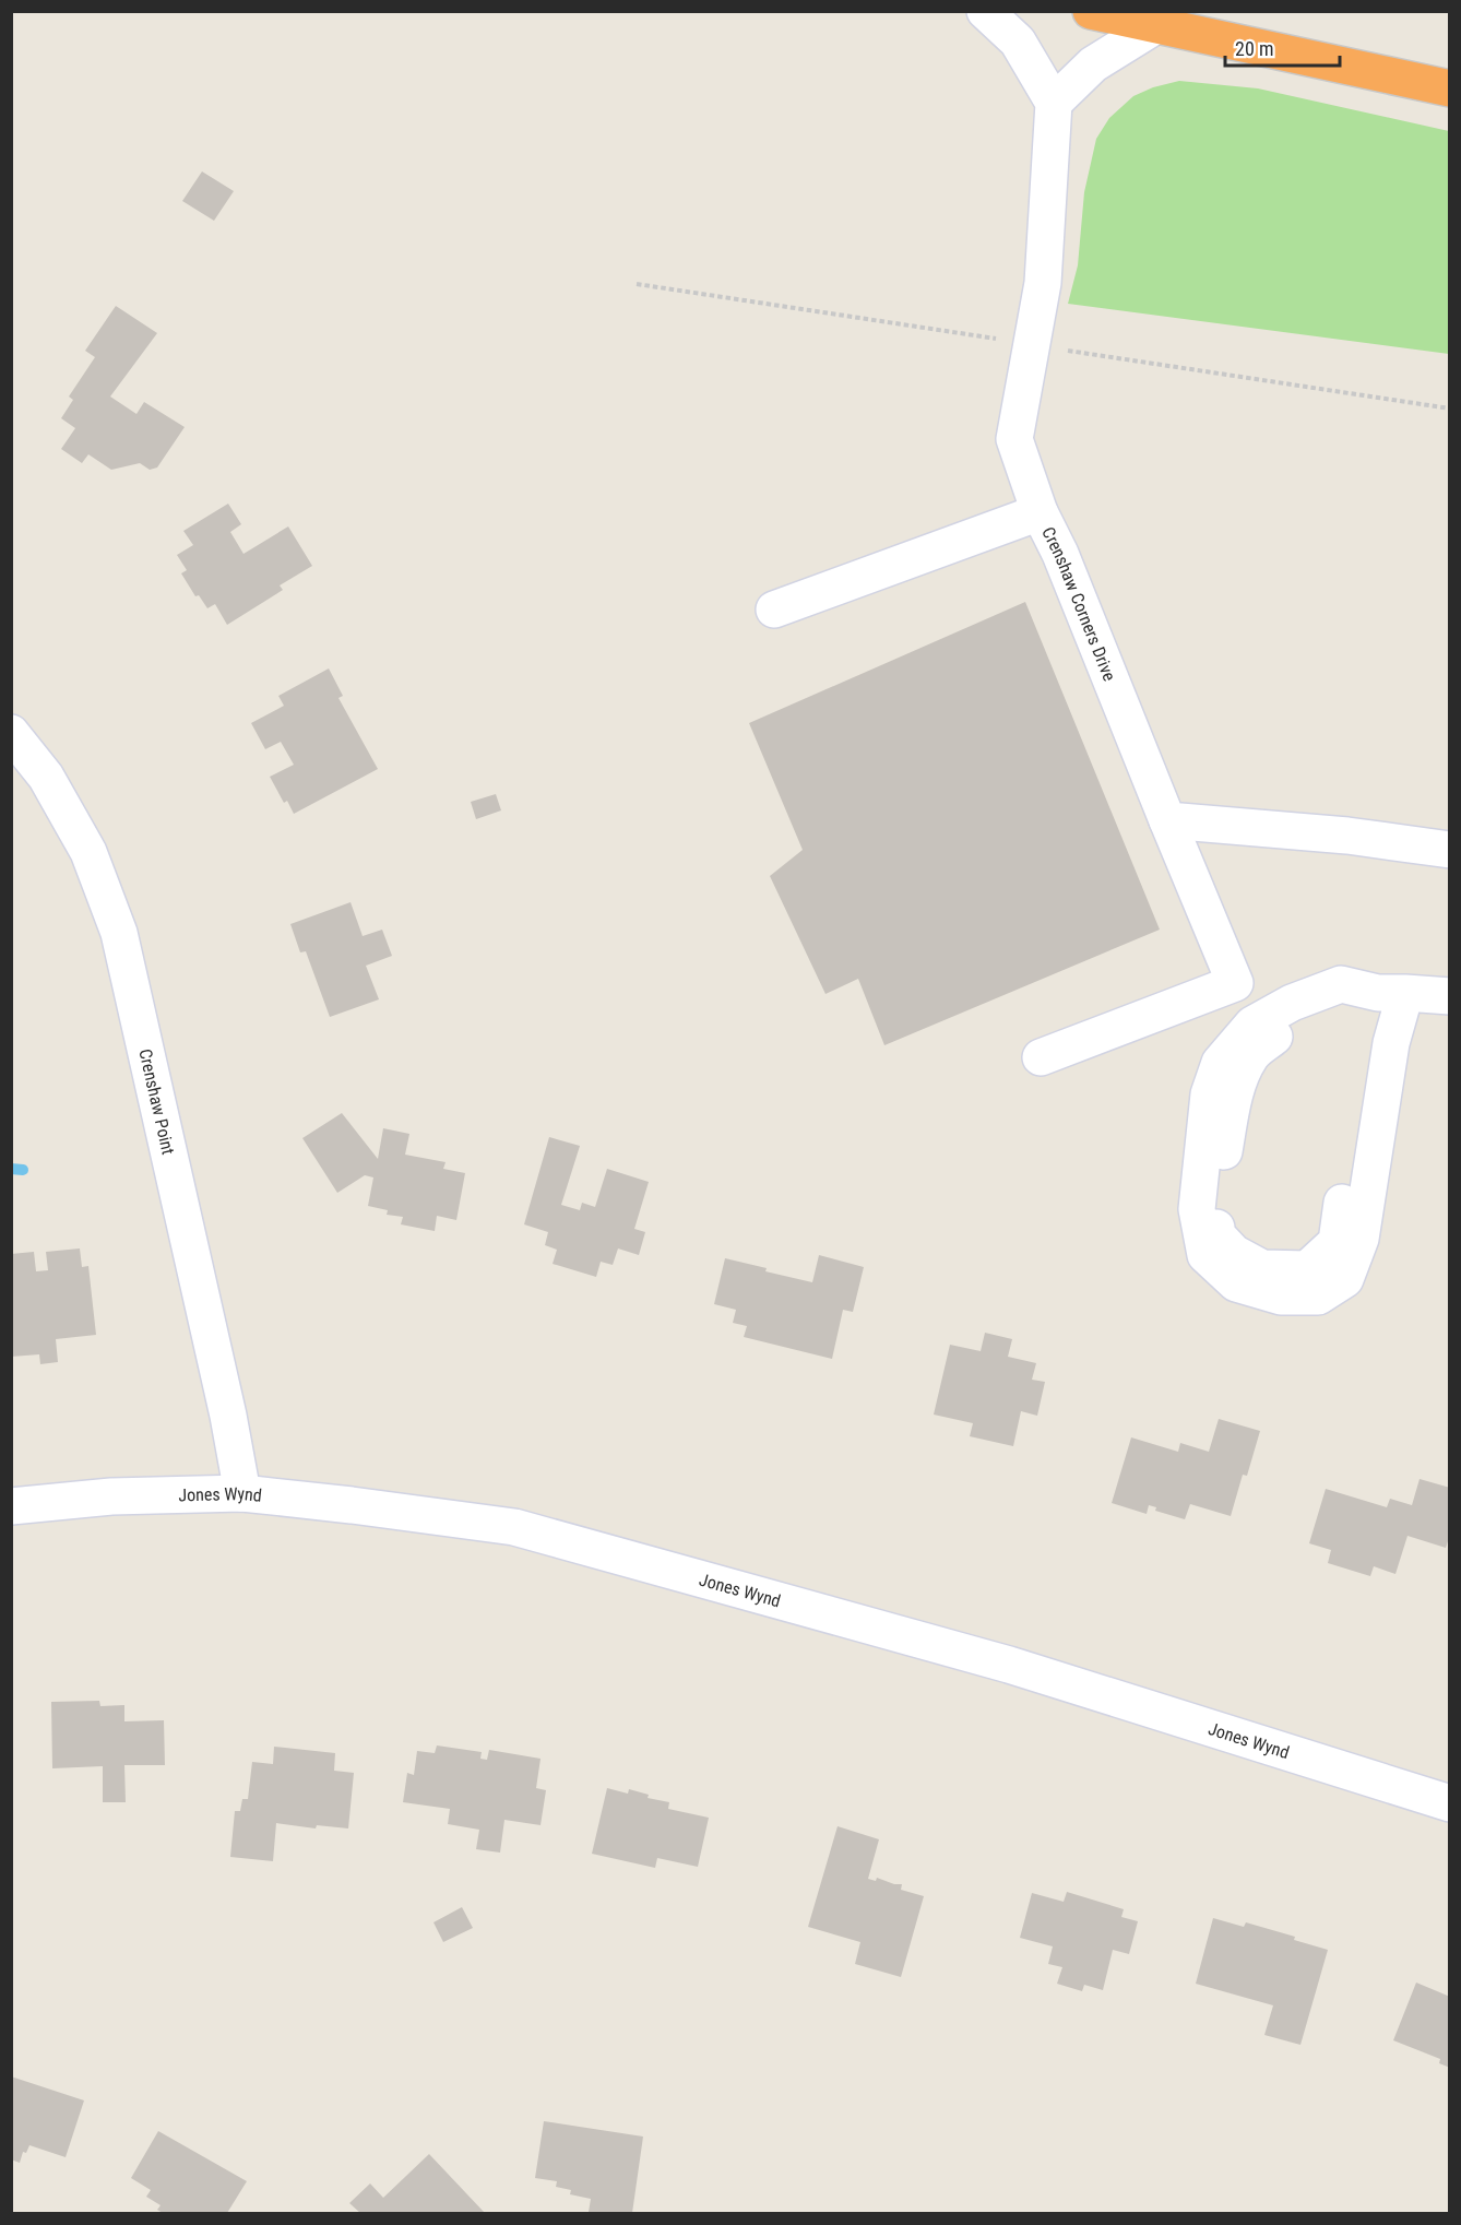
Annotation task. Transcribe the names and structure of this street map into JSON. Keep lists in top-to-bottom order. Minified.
{"streets":{"street":["Crenshaw Corners Drive","Crenshaw Point","Jones Wynd"]},"crossings":[["Crenshaw Point","Jones Wynd"]],"scale_bar":"20 m"}
